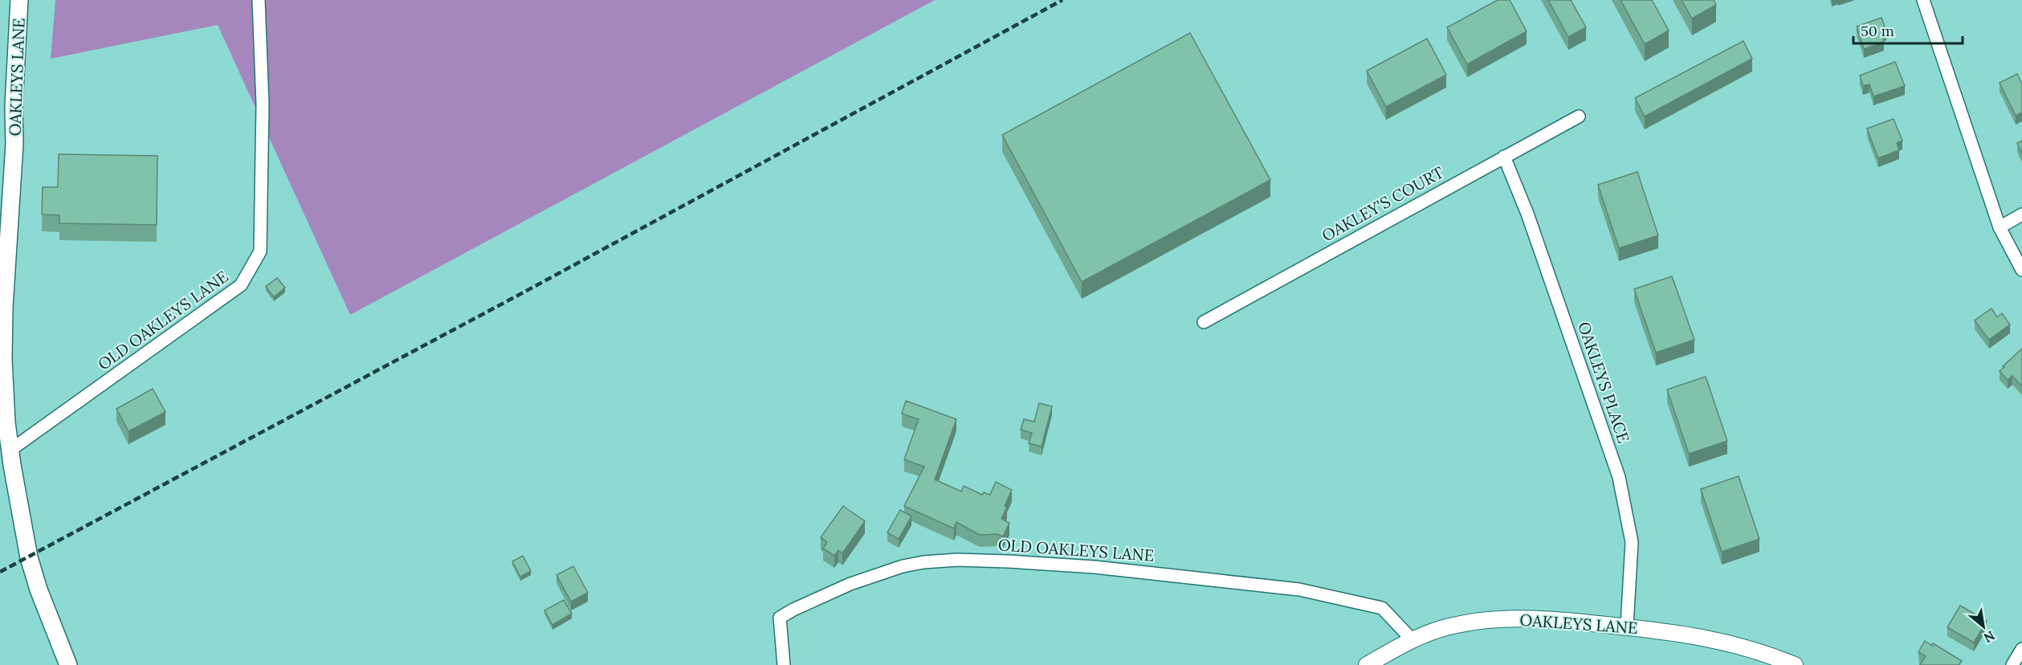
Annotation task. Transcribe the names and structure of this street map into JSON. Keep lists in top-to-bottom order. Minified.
{"streets":{"main road":["OAKLEYS LANE"],"street":["OAKLEY'S COURT","OLD OAKLEYS LANE","OAKLEYS PLACE"]},"crossings":[["OAKLEYS LANE","OLD OAKLEYS LANE"],["OAKLEYS LANE","OAKLEYS PLACE"],["OAKLEY'S COURT","OAKLEYS PLACE"]],"scale_bar":"50 m","north":"bottom right"}
